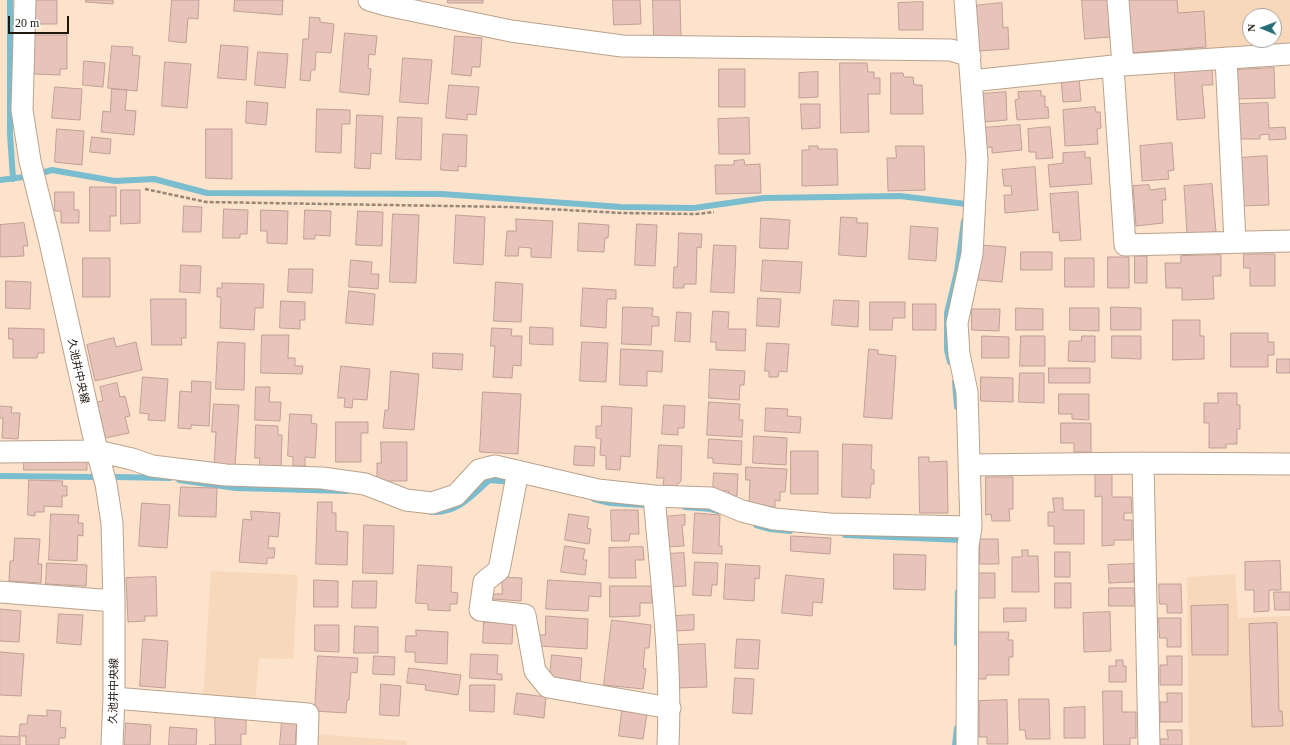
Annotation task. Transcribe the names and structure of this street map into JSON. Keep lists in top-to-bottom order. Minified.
{"streets":{"street":["久池井中央線"]},"scale_bar":"20 m","north":"left"}
